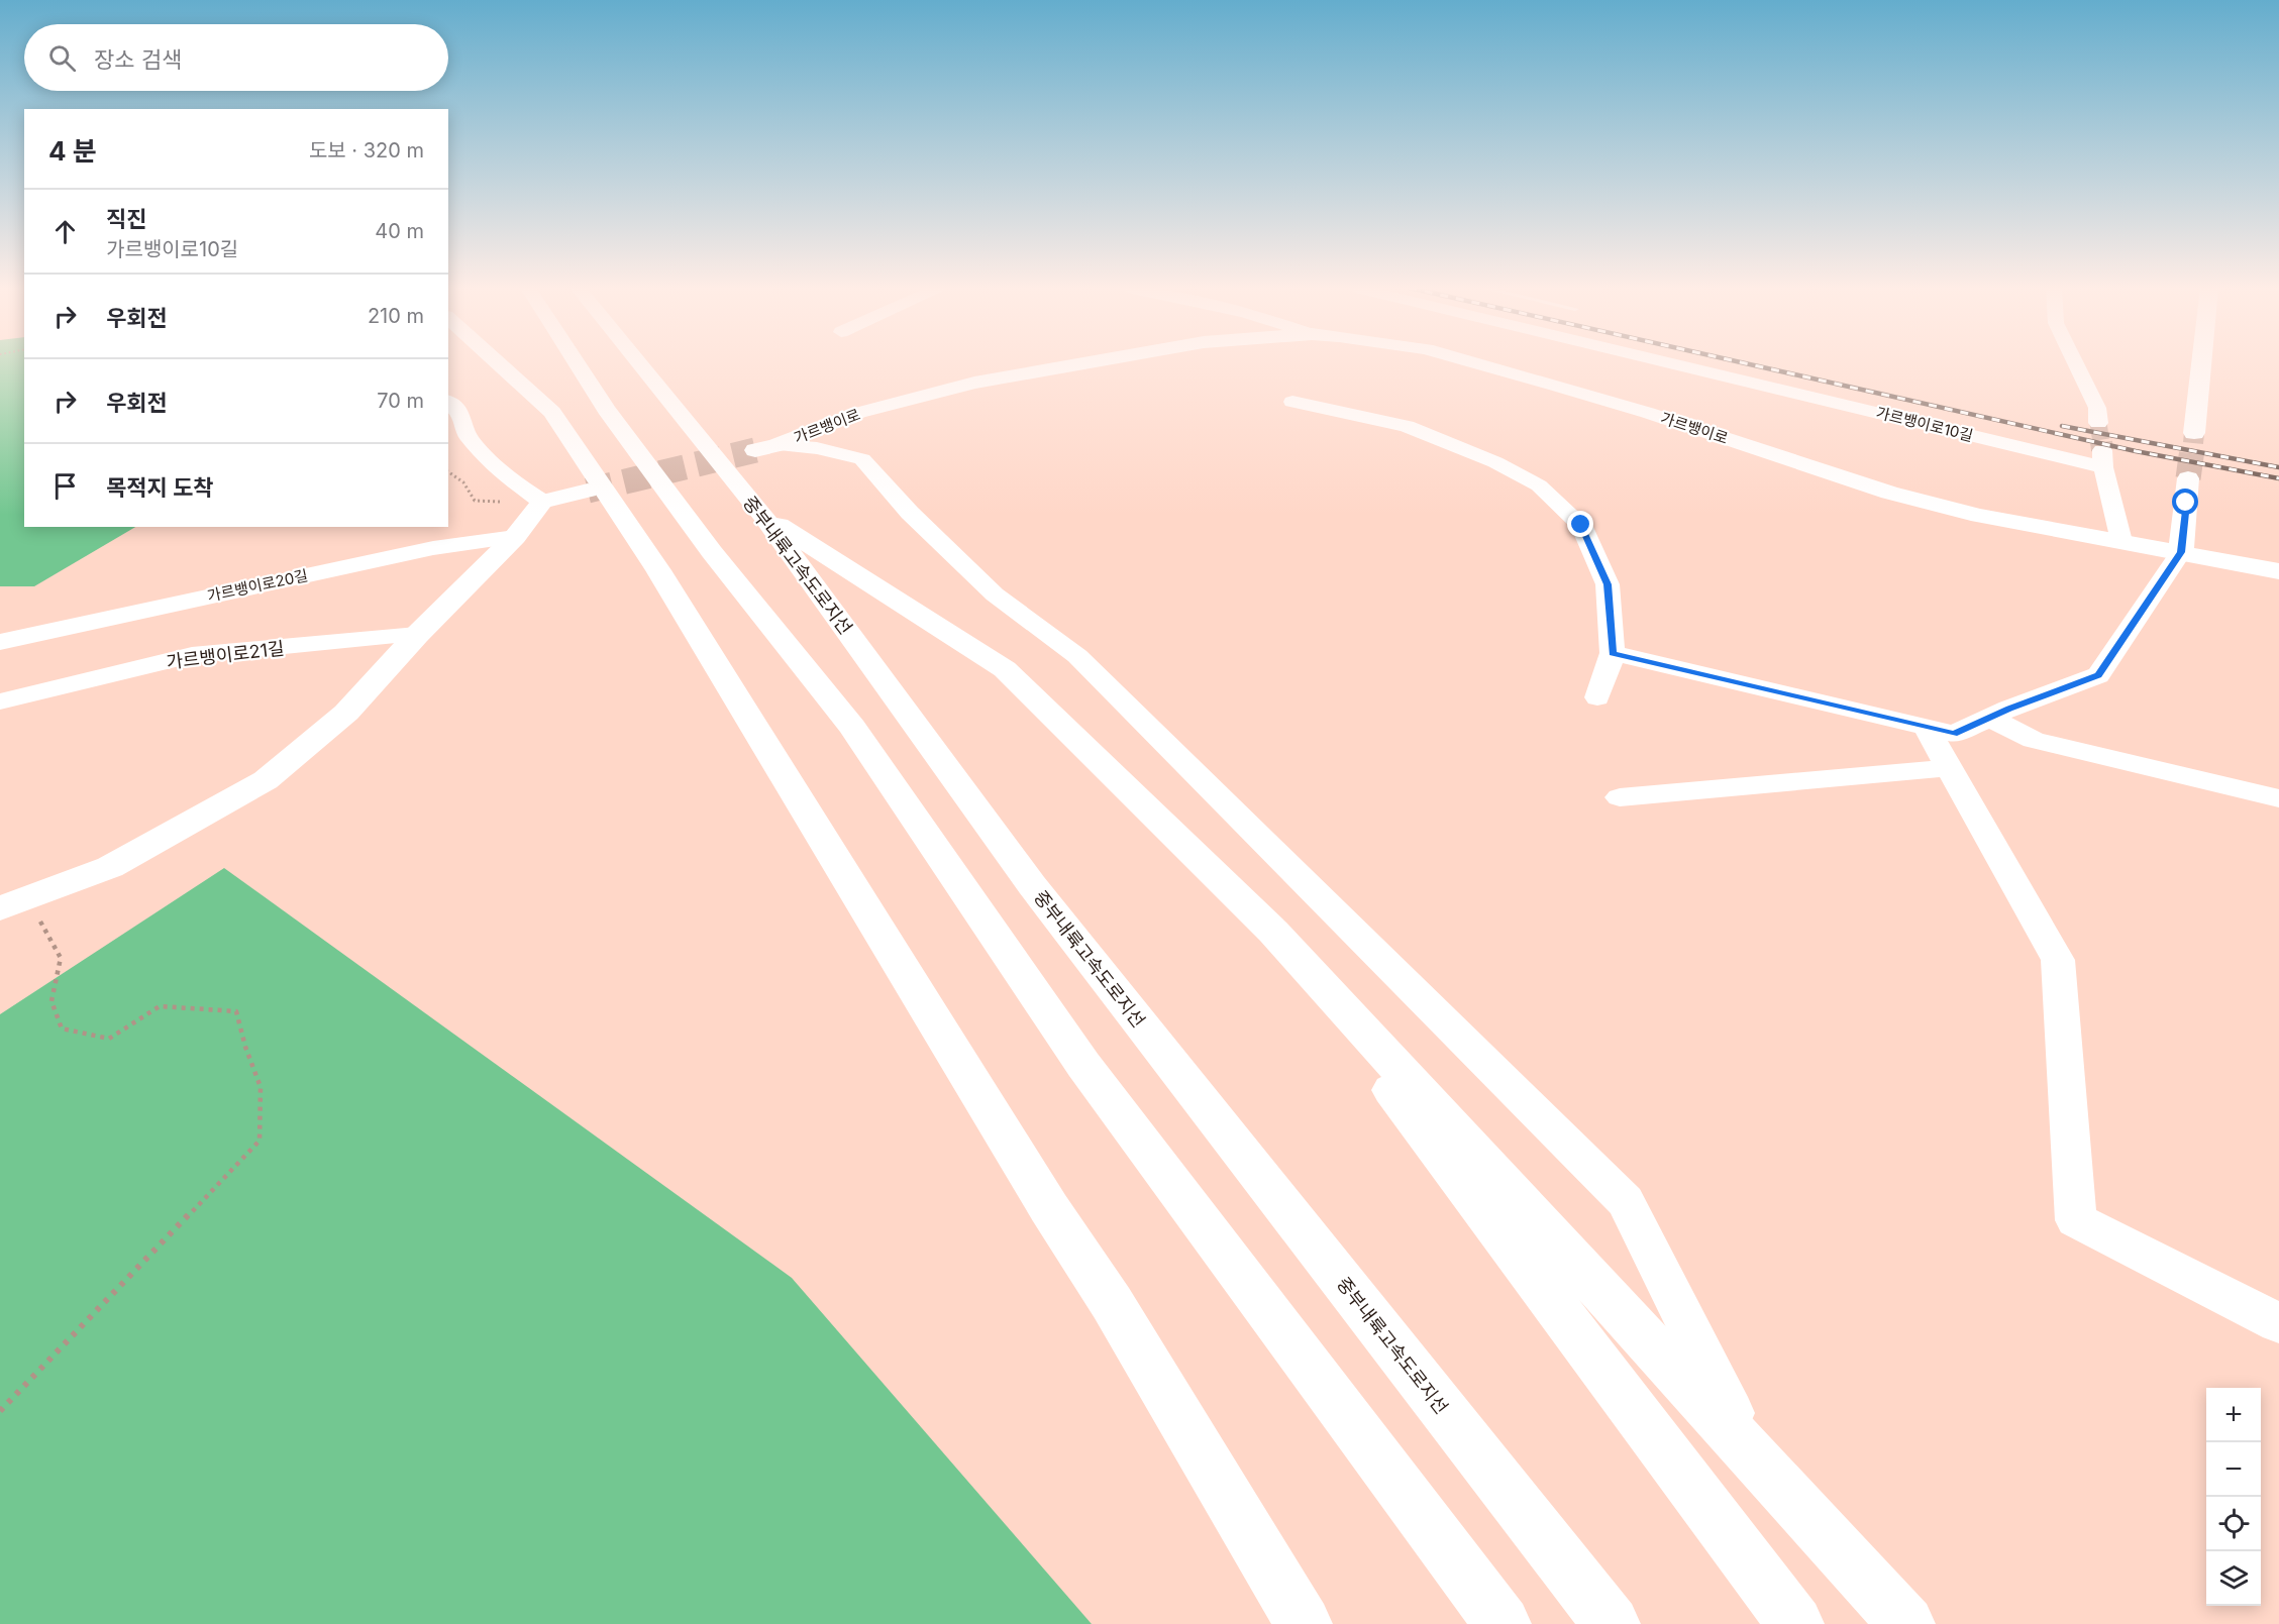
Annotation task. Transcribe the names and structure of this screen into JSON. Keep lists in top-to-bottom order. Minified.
{"streets":{"main road":["가르뱅이로","중부내륙고속도로지선"],"street":["가르뱅이로10길","가르뱅이로20길","가르뱅이로21길"]},"crossings":[["가르뱅이로10길","가르뱅이로"]],"page":{"search":"장소 검색","heading":["4 분","도보 · 320 m"],"list":[["직진","가르뱅이로10길","40 m"],["우회전","210 m"],["우회전","70 m"],"목적지 도착"],"map_buttons":["+","−"]}}
